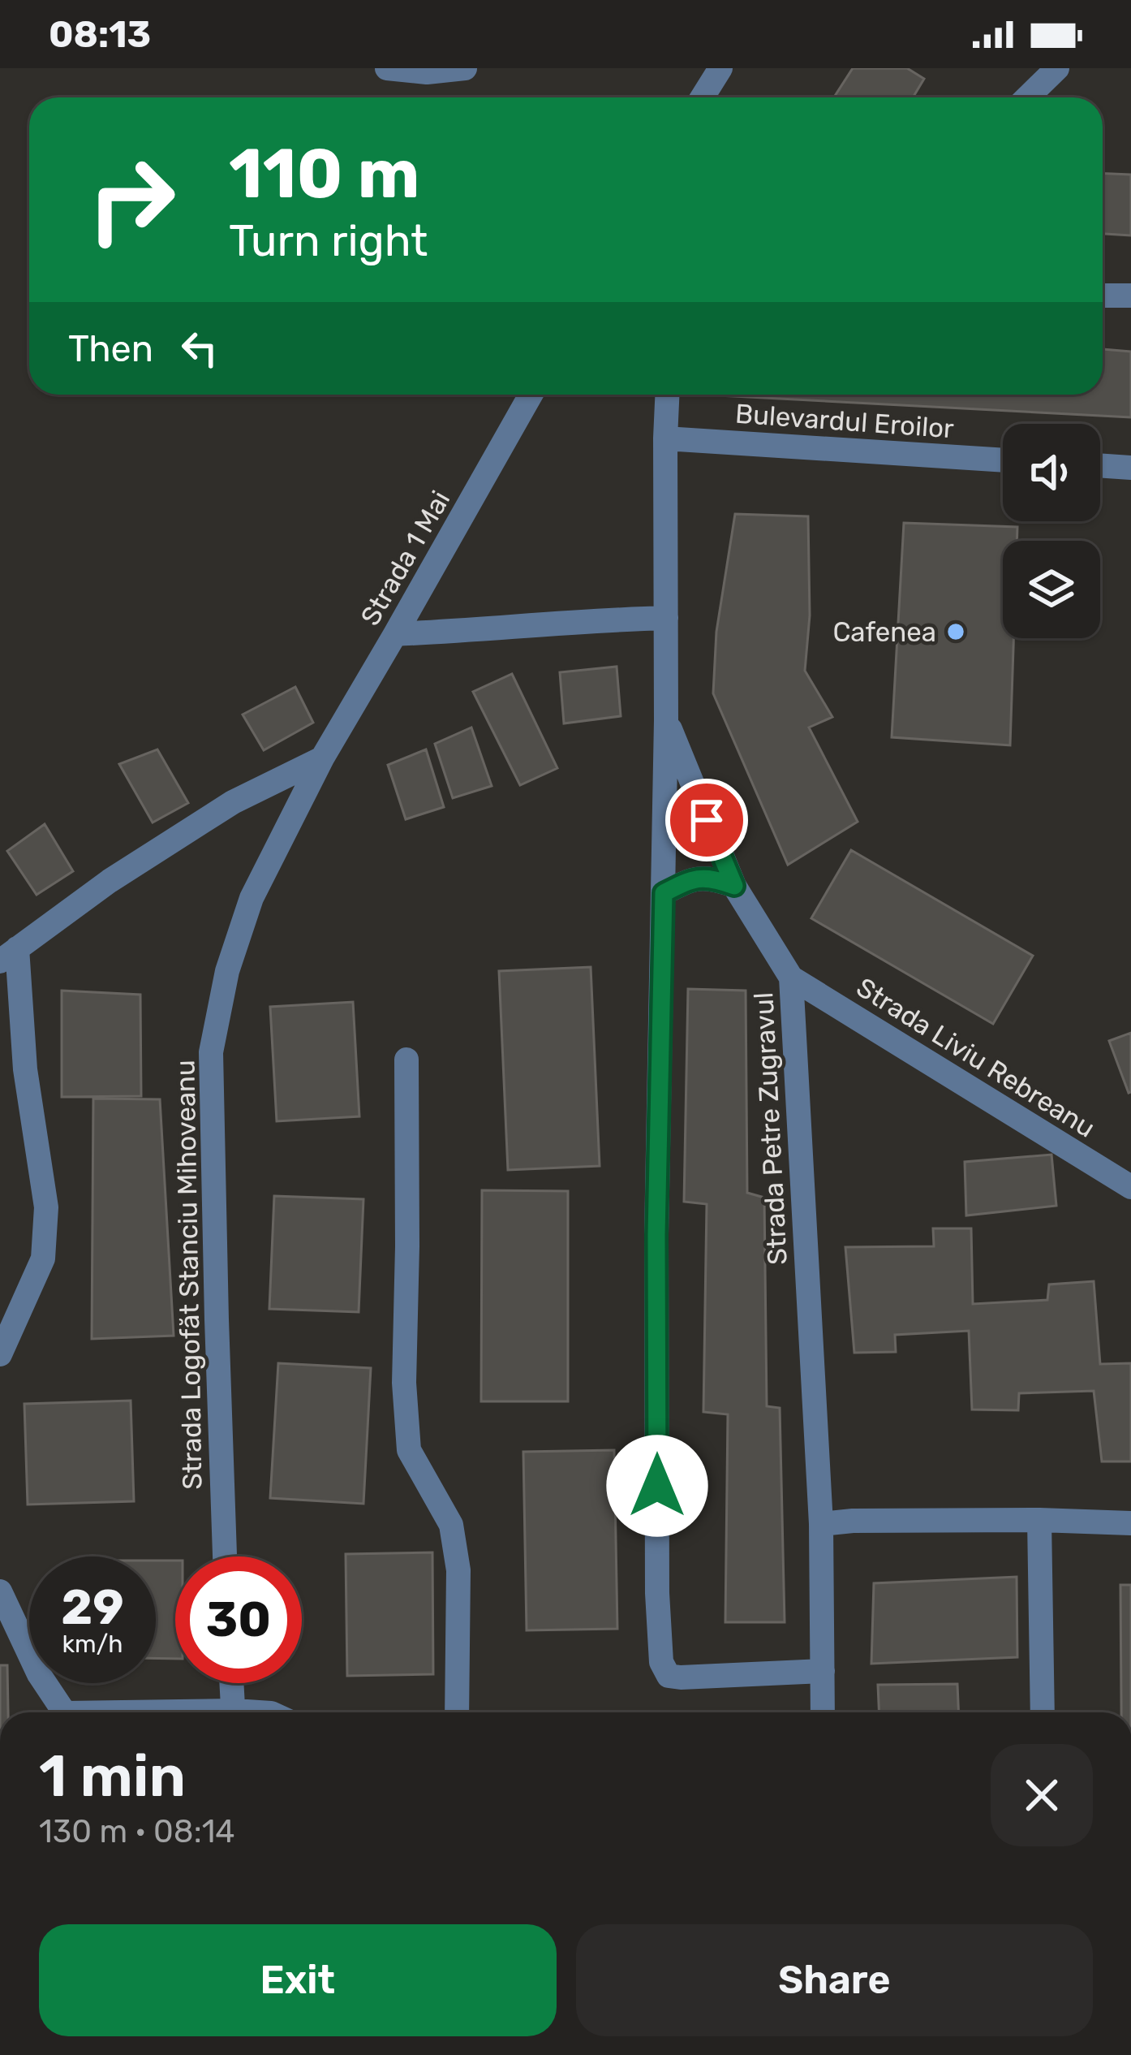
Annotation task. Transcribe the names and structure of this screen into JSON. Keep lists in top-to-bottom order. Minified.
{"streets":{"street":["Bulevardul Eroilor","Strada 1 Mai","Strada Liviu Rebreanu","Strada Petre Zugravul","Strada Logofăt Stanciu Mihoveanu"]},"crossings":[["Bulevardul Eroilor","Strada Petre Zugravul"],["Strada 1 Mai","Strada Logofăt Stanciu Mihoveanu"],["Strada Liviu Rebreanu","Strada Petre Zugravul"]],"places":["Cafenea"],"page":{"status":"08:13","turn":["110 m","Turn right"],"then":"Then","speed":"29 km/h","limit":"30","heading":["1 min","130 m · 08:14"],"buttons":["Exit","Share"]}}
